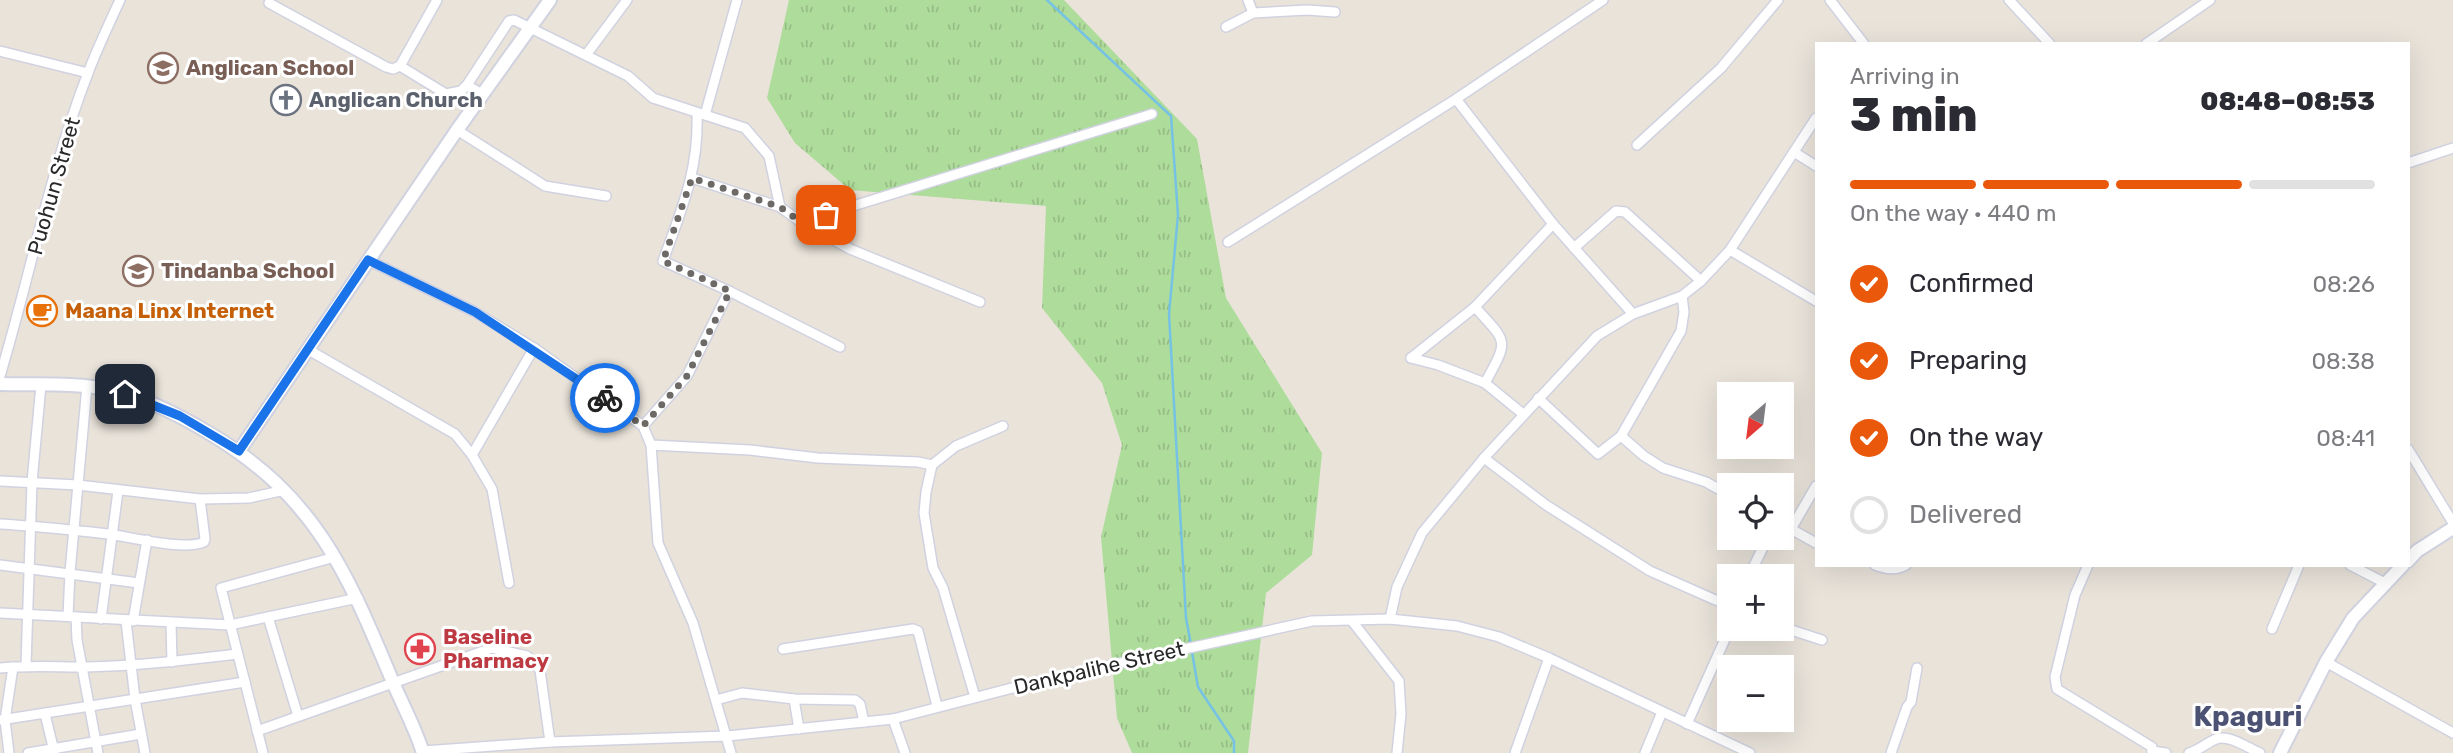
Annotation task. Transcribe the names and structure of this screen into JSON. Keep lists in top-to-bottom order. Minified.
{"streets":{"street":["Puohun Street","Dankpalihe Street"]},"districts":["Kpaguri"],"places":{"school or university":["Anglican School","Tindanba School"],"church":["Anglican Church"],"cafe":["Maana Linx Internet"],"pharmacy":["Baseline Pharmacy"]},"north":"bottom left","page":{"heading":["3 min","Arriving in","08:48–08:53"],"bar":"On the way · 440 m","list":[["Confirmed","08:26"],["Preparing","08:38"],["On the way","08:41"],"Delivered"],"map_buttons":["+","−"]}}
